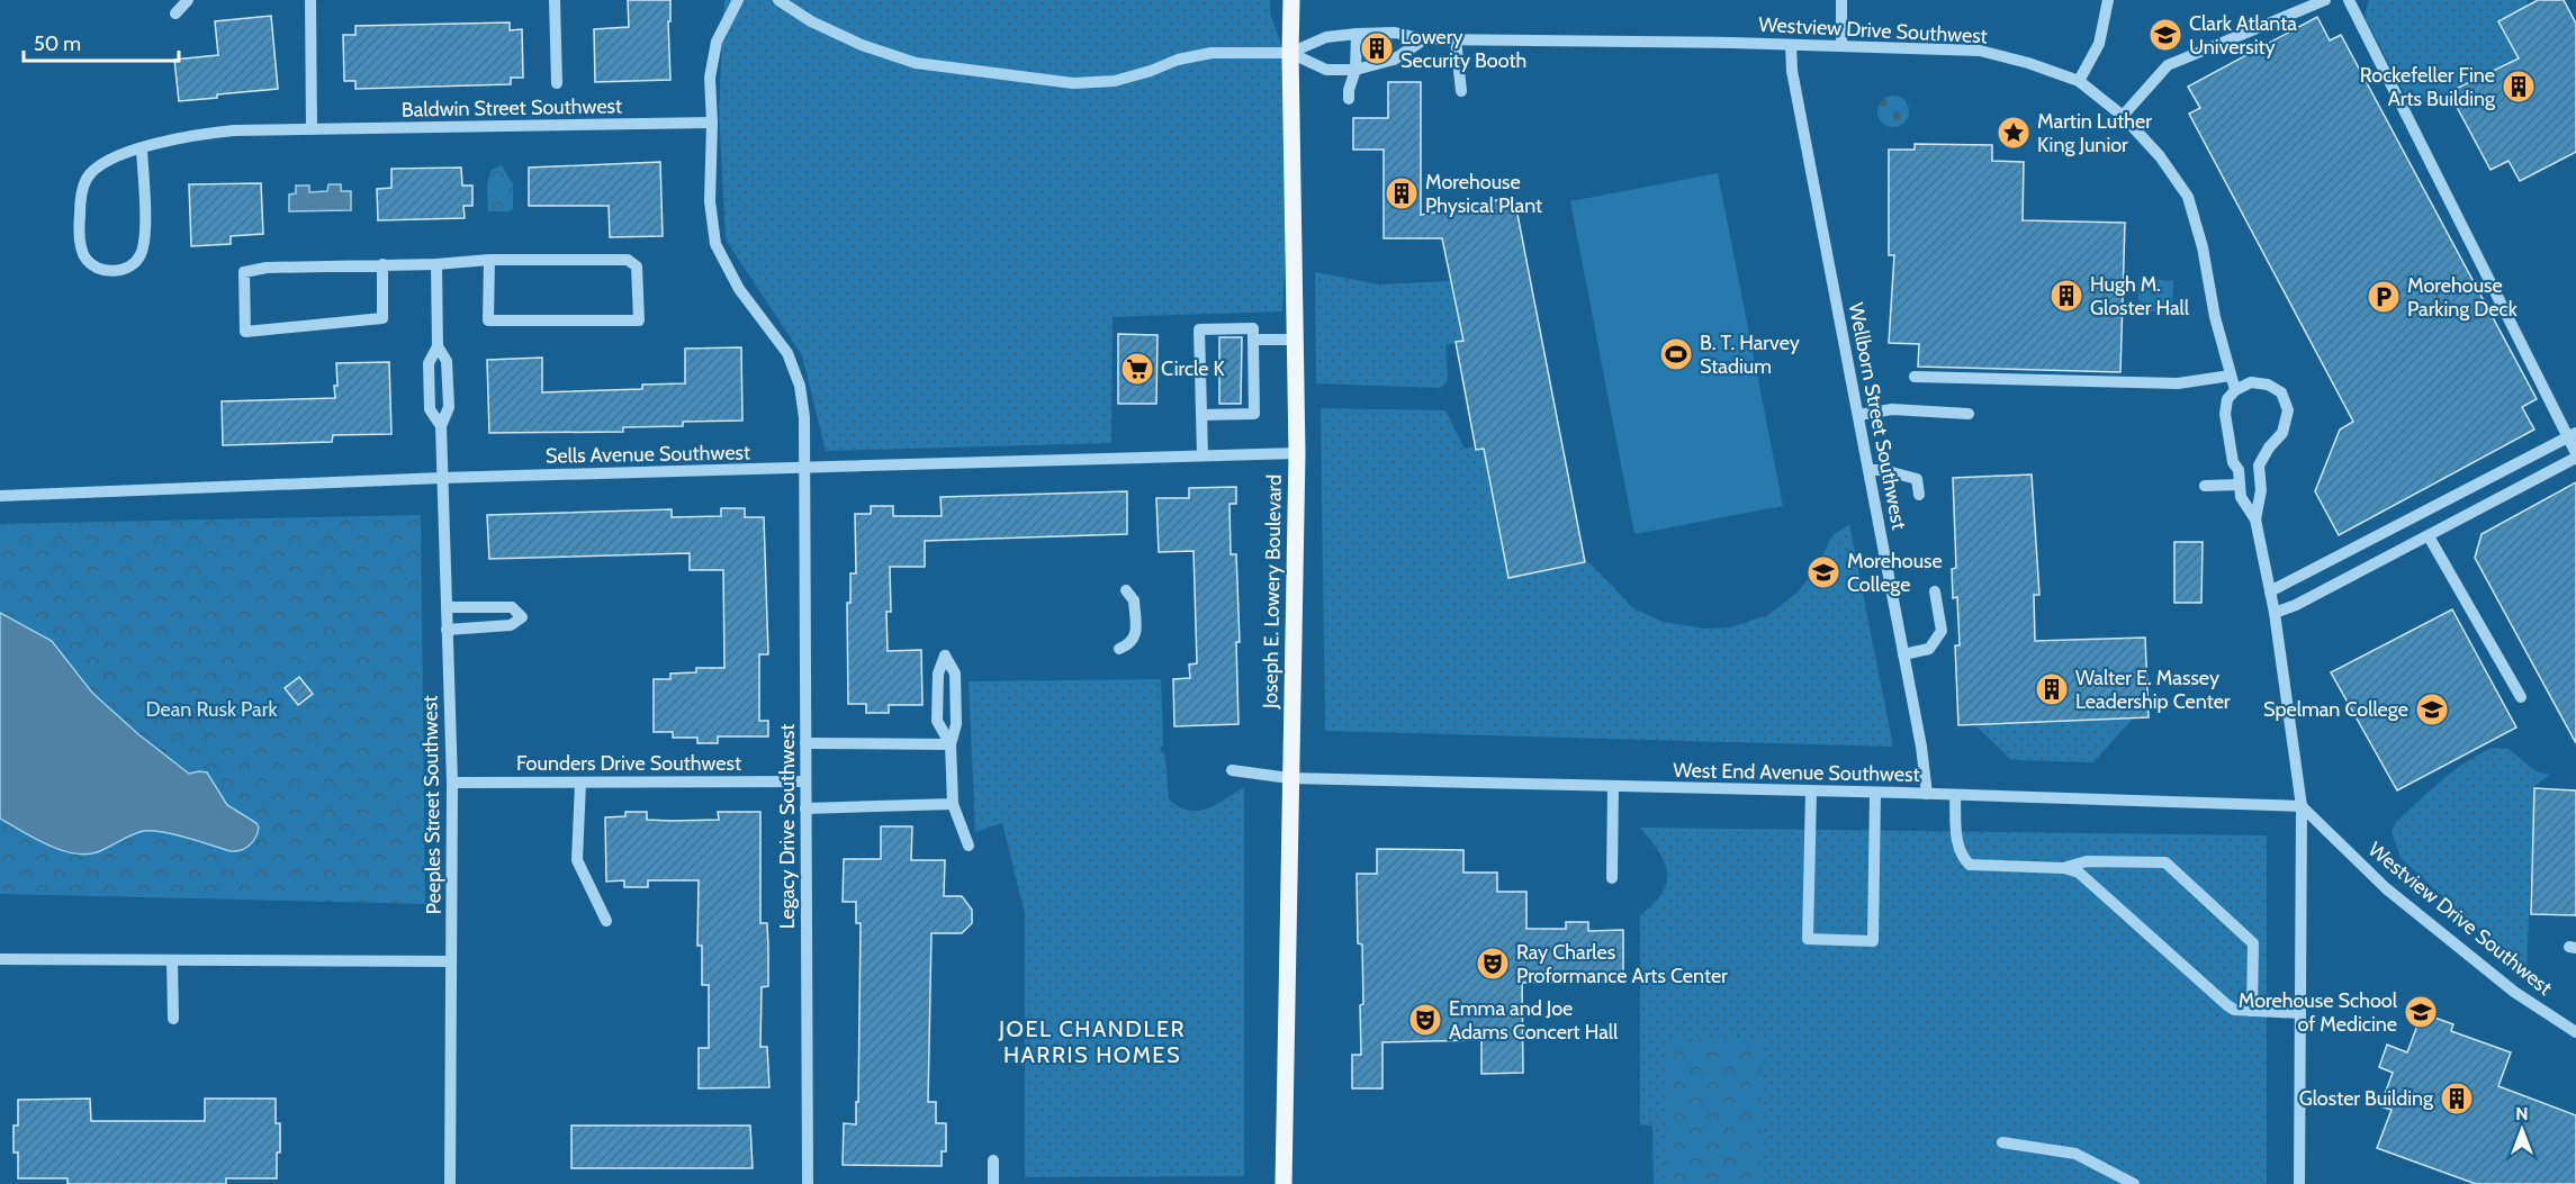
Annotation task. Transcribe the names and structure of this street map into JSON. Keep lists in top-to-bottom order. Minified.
{"streets":{"main road":["Joseph E. Lowery Boulevard"],"street":["Westview Drive Southwest","Baldwin Street Southwest","Wellborn Street Southwest","Sells Avenue Southwest","Founders Drive Southwest","West End Avenue Southwest","Peeples Street Southwest","Legacy Drive Southwest"]},"crossings":[["Westview Drive Southwest","Wellborn Street Southwest"],["Westview Drive Southwest","Joseph E. Lowery Boulevard"],["Westview Drive Southwest","West End Avenue Southwest"],["Baldwin Street Southwest","Legacy Drive Southwest"],["Wellborn Street Southwest","West End Avenue Southwest"],["Sells Avenue Southwest","Joseph E. Lowery Boulevard"],["Sells Avenue Southwest","Peeples Street Southwest"],["Sells Avenue Southwest","Legacy Drive Southwest"],["Joseph E. Lowery Boulevard","West End Avenue Southwest"],["Founders Drive Southwest","Peeples Street Southwest"],["Founders Drive Southwest","Legacy Drive Southwest"]],"districts":["JOEL CHANDLER HARRIS HOMES"],"parks":["Dean Rusk Park"],"places":{"school or university":["Clark Atlanta University","Morehouse College","Spelman College","Morehouse School of Medicine"],"building":["Lowery Security Booth","Rockefeller Fine Arts Building","Morehouse Physical Plant","Hugh M. Gloster Hall","Walter E. Massey Leadership Center","Gloster Building"],"place":["Martin Luther King Junior"],"parking":["Morehouse Parking Deck"],"sports":["B. T. Harvey Stadium"],"supermarket":["Circle K"],"theatre":["Ray Charles Proformance Arts Center","Emma and Joe Adams Concert Hall"]},"scale_bar":"50 m","north":"top"}
